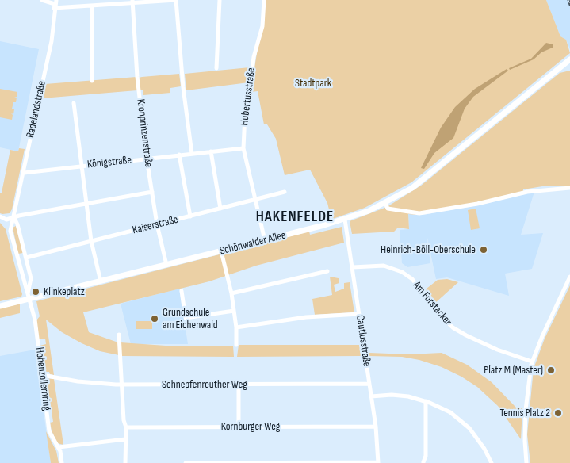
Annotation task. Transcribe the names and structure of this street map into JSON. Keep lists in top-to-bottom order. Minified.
{"streets":{"main road":["Schönwalder Allee"],"street":["Hubertusstraße","Radelandstraße","Kronprinzenstraße","Königstraße","Kaiserstraße","Am Forstacker","Cautiusstraße","Hohenzollernring","Schnepfenreuther Weg","Kornburger Weg"]},"crossings":[["Hubertusstraße","Königstraße"],["Hubertusstraße","Kaiserstraße"],["Hubertusstraße","Schönwalder Allee"],["Radelandstraße","Königstraße"],["Radelandstraße","Hohenzollernring"],["Kronprinzenstraße","Königstraße"],["Kronprinzenstraße","Kaiserstraße"],["Kronprinzenstraße","Schönwalder Allee"],["Kaiserstraße","Hohenzollernring"],["Schönwalder Allee","Cautiusstraße"],["Schönwalder Allee","Hohenzollernring"],["Am Forstacker","Cautiusstraße"],["Cautiusstraße","Schnepfenreuther Weg"],["Cautiusstraße","Kornburger Weg"],["Hohenzollernring","Schnepfenreuther Weg"]],"districts":["HAKENFELDE"],"parks":["Stadtpark"],"places":["Heinrich-Böll-Oberschule","Klinkeplatz","Grundschule am Eichenwald","Platz M (Master)","Tennis Platz 2"]}
